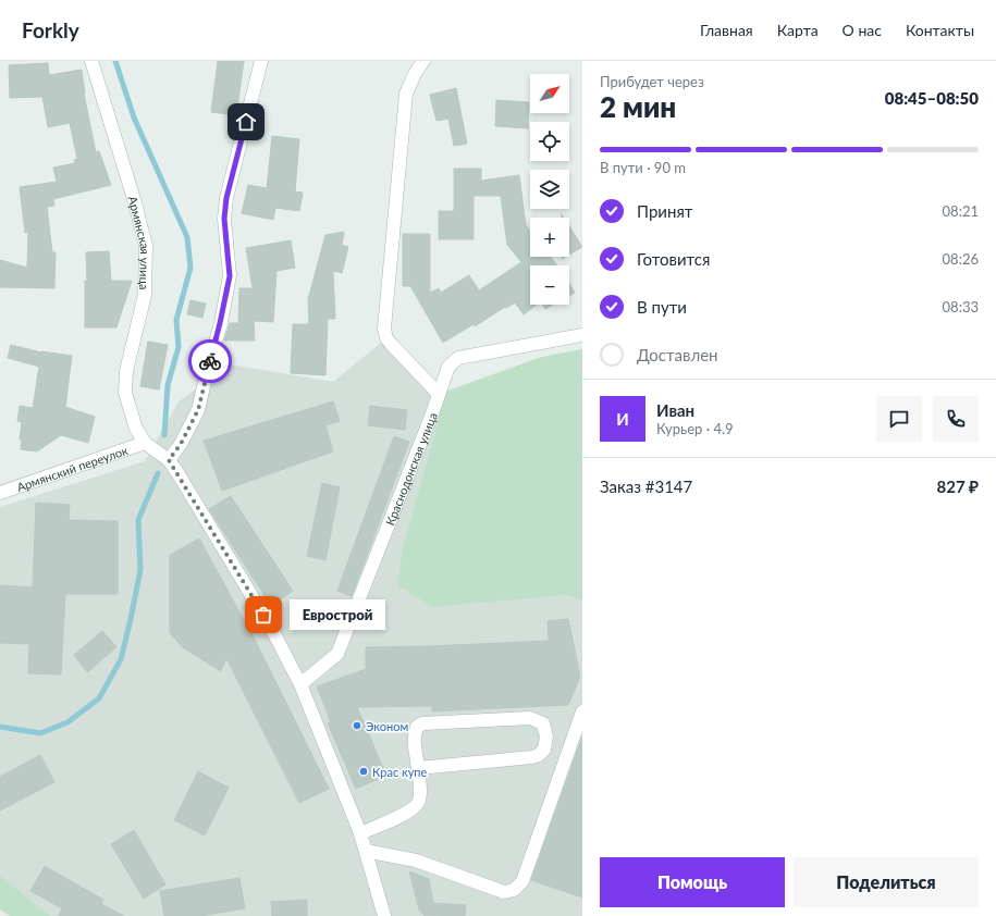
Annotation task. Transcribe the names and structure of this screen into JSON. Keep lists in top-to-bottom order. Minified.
{"streets":{"street":["Армянская улица","Армянский переулок","Краснодонская улица"]},"crossings":[["Армянская улица","Армянский переулок"],["Армянский переулок","Краснодонская улица"]],"places":["Еврострой","Эконом","Крас купе"],"north":"top right","page":{"header":"Forkly","nav":["Главная","Карта","О нас","Контакты"],"heading":["2 мин","Прибудет через","08:45–08:50"],"panel":["Иван","Курьер · 4.9","Заказ #3147","827 ₽"],"map_buttons":["+","−"],"bar":"В пути · 90 m","list":[["Принят","08:21"],["Готовится","08:26"],["В пути","08:33"],"Доставлен"],"round":"И","bubble":"Еврострой","buttons":["Помощь","Поделиться"]}}
